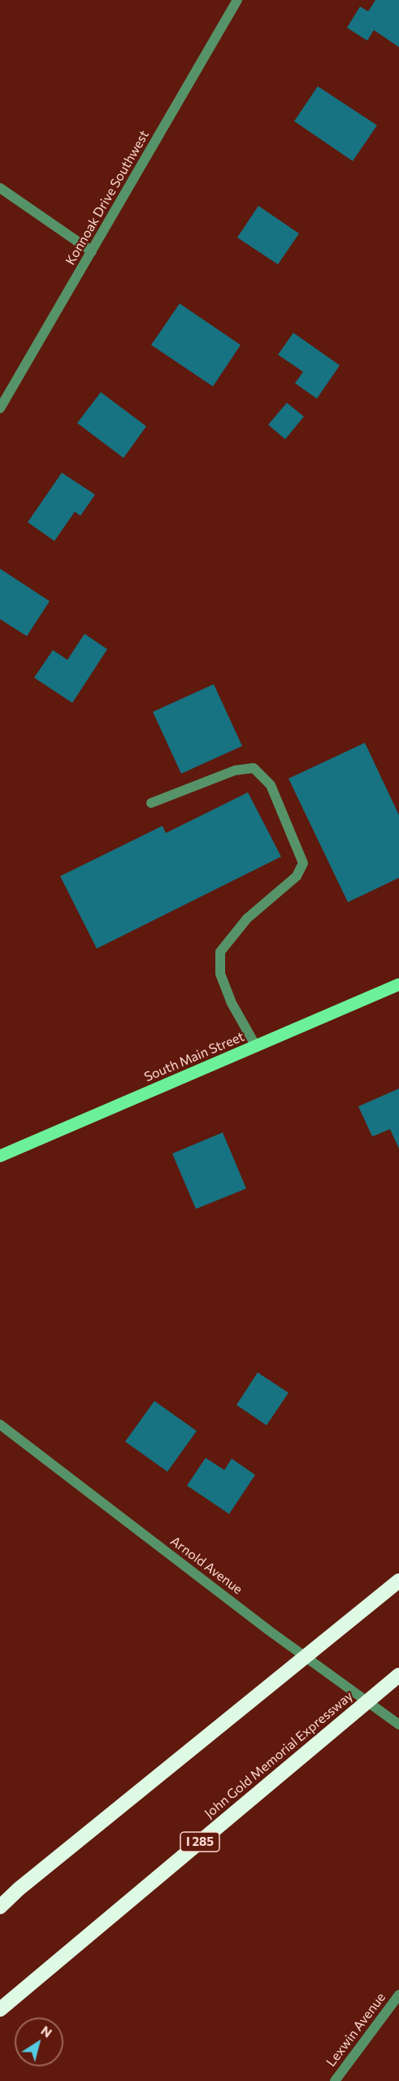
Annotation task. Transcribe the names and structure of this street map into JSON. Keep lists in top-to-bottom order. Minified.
{"streets":{"highway":["John Gold Memorial Expressway","I 285"],"main road":["South Main Street"],"street":["Konnoak Drive Southwest","Arnold Avenue","Lexwin Avenue"]},"north":"top right"}
